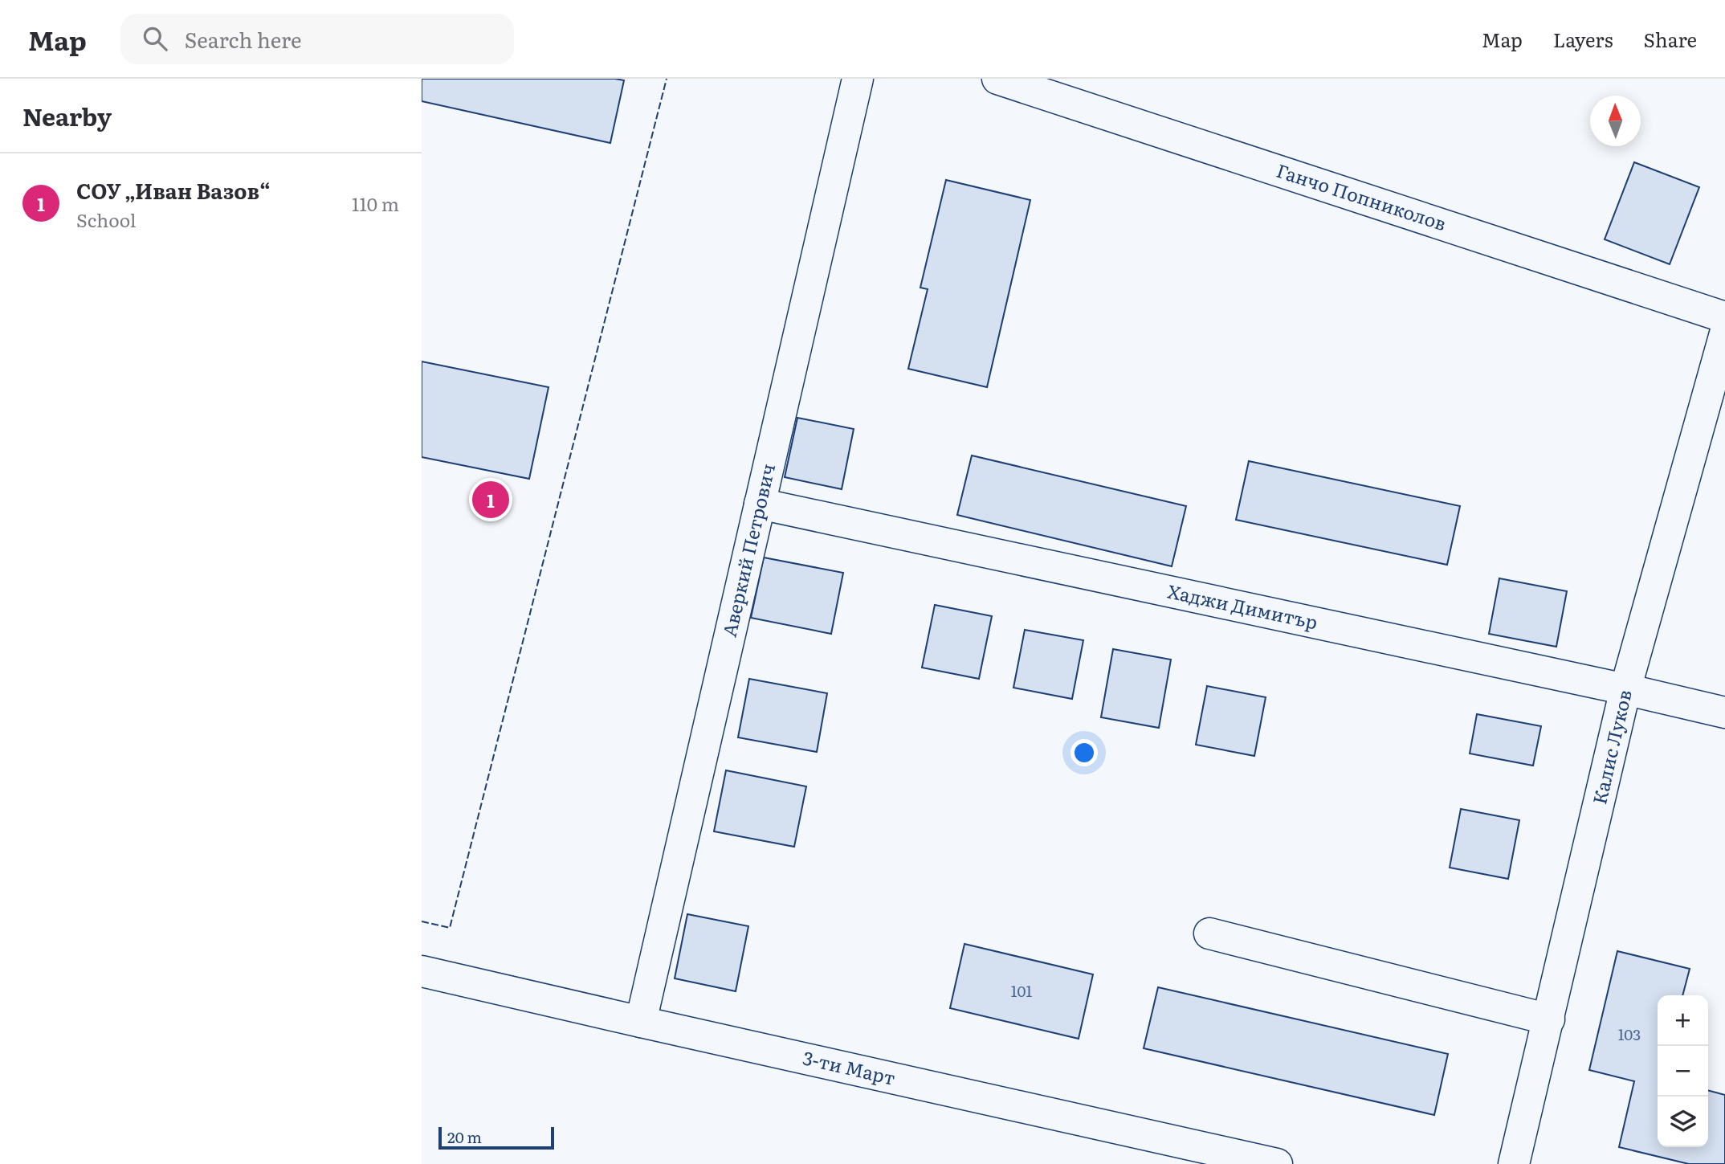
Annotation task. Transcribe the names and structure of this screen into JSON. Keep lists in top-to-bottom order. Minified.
{"streets":{"street":["Ганчо Попниколов","Аверкий Петрович","Хаджи Димитър","Калис Луков","3-ти Март"]},"crossings":[["Аверкий Петрович","Хаджи Димитър"],["Аверкий Петрович","3-ти Март"],["Хаджи Димитър","Калис Луков"]],"house_numbers":["101","103"],"scale_bar":"20 m","north":"top","page":{"header":"Map","search":"Search here","nav":["Map","Layers","Share"],"heading":"Nearby","list":[{"mark":"1","name":"СОУ „Иван Вазов“","note":"School","value":"110 m"}],"pins":"1","map_buttons":["+","−"],"scale":"20 m"}}
